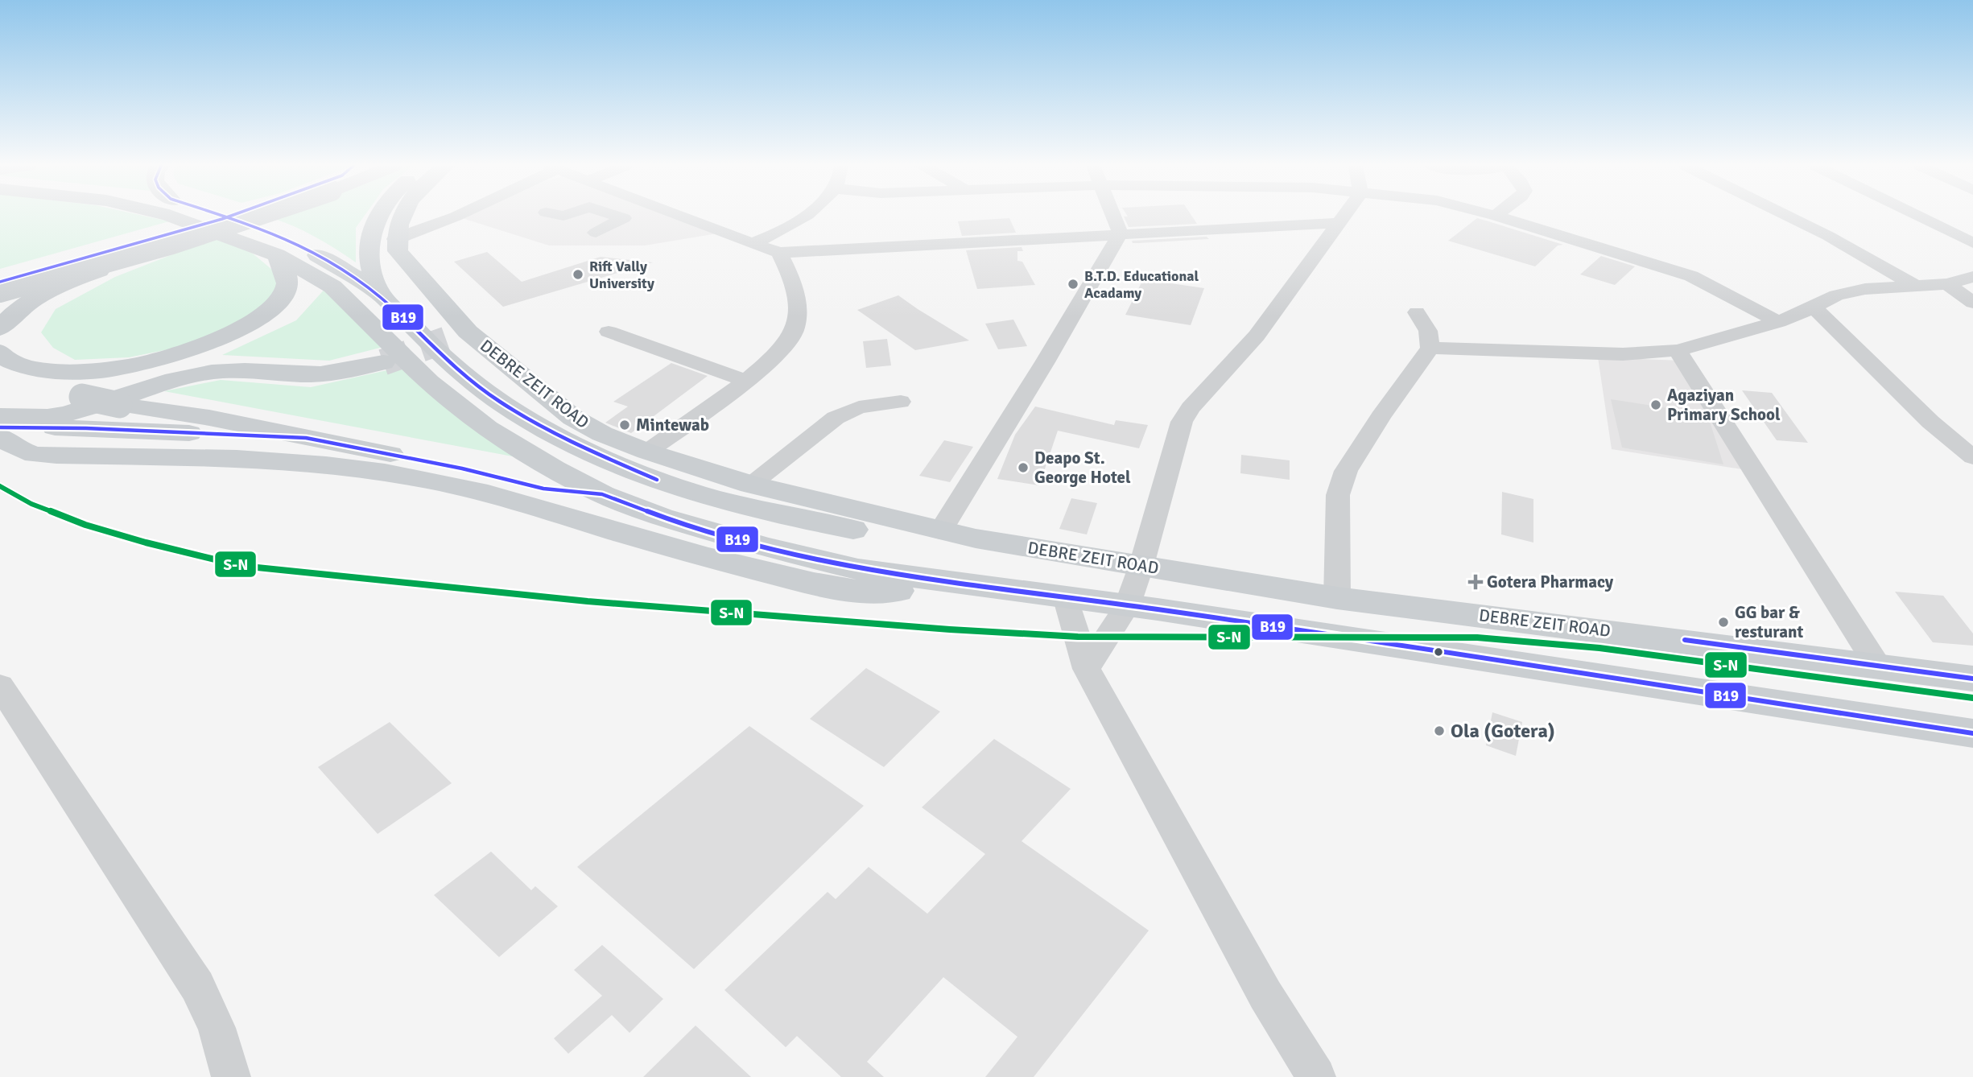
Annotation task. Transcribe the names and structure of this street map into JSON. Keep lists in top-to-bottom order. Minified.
{"streets":{"main road":["DEBRE ZEIT ROAD"]},"places":{"other":["Rift Vally University","B.T.D. Educational Acadamy","Agaziyan Primary School","Mintewab","Deapo St. George Hotel","GG bar & resturant","Ola (Gotera)"],"health":["Gotera Pharmacy"]},"lines":["transit line B19","transit line S-N"]}
